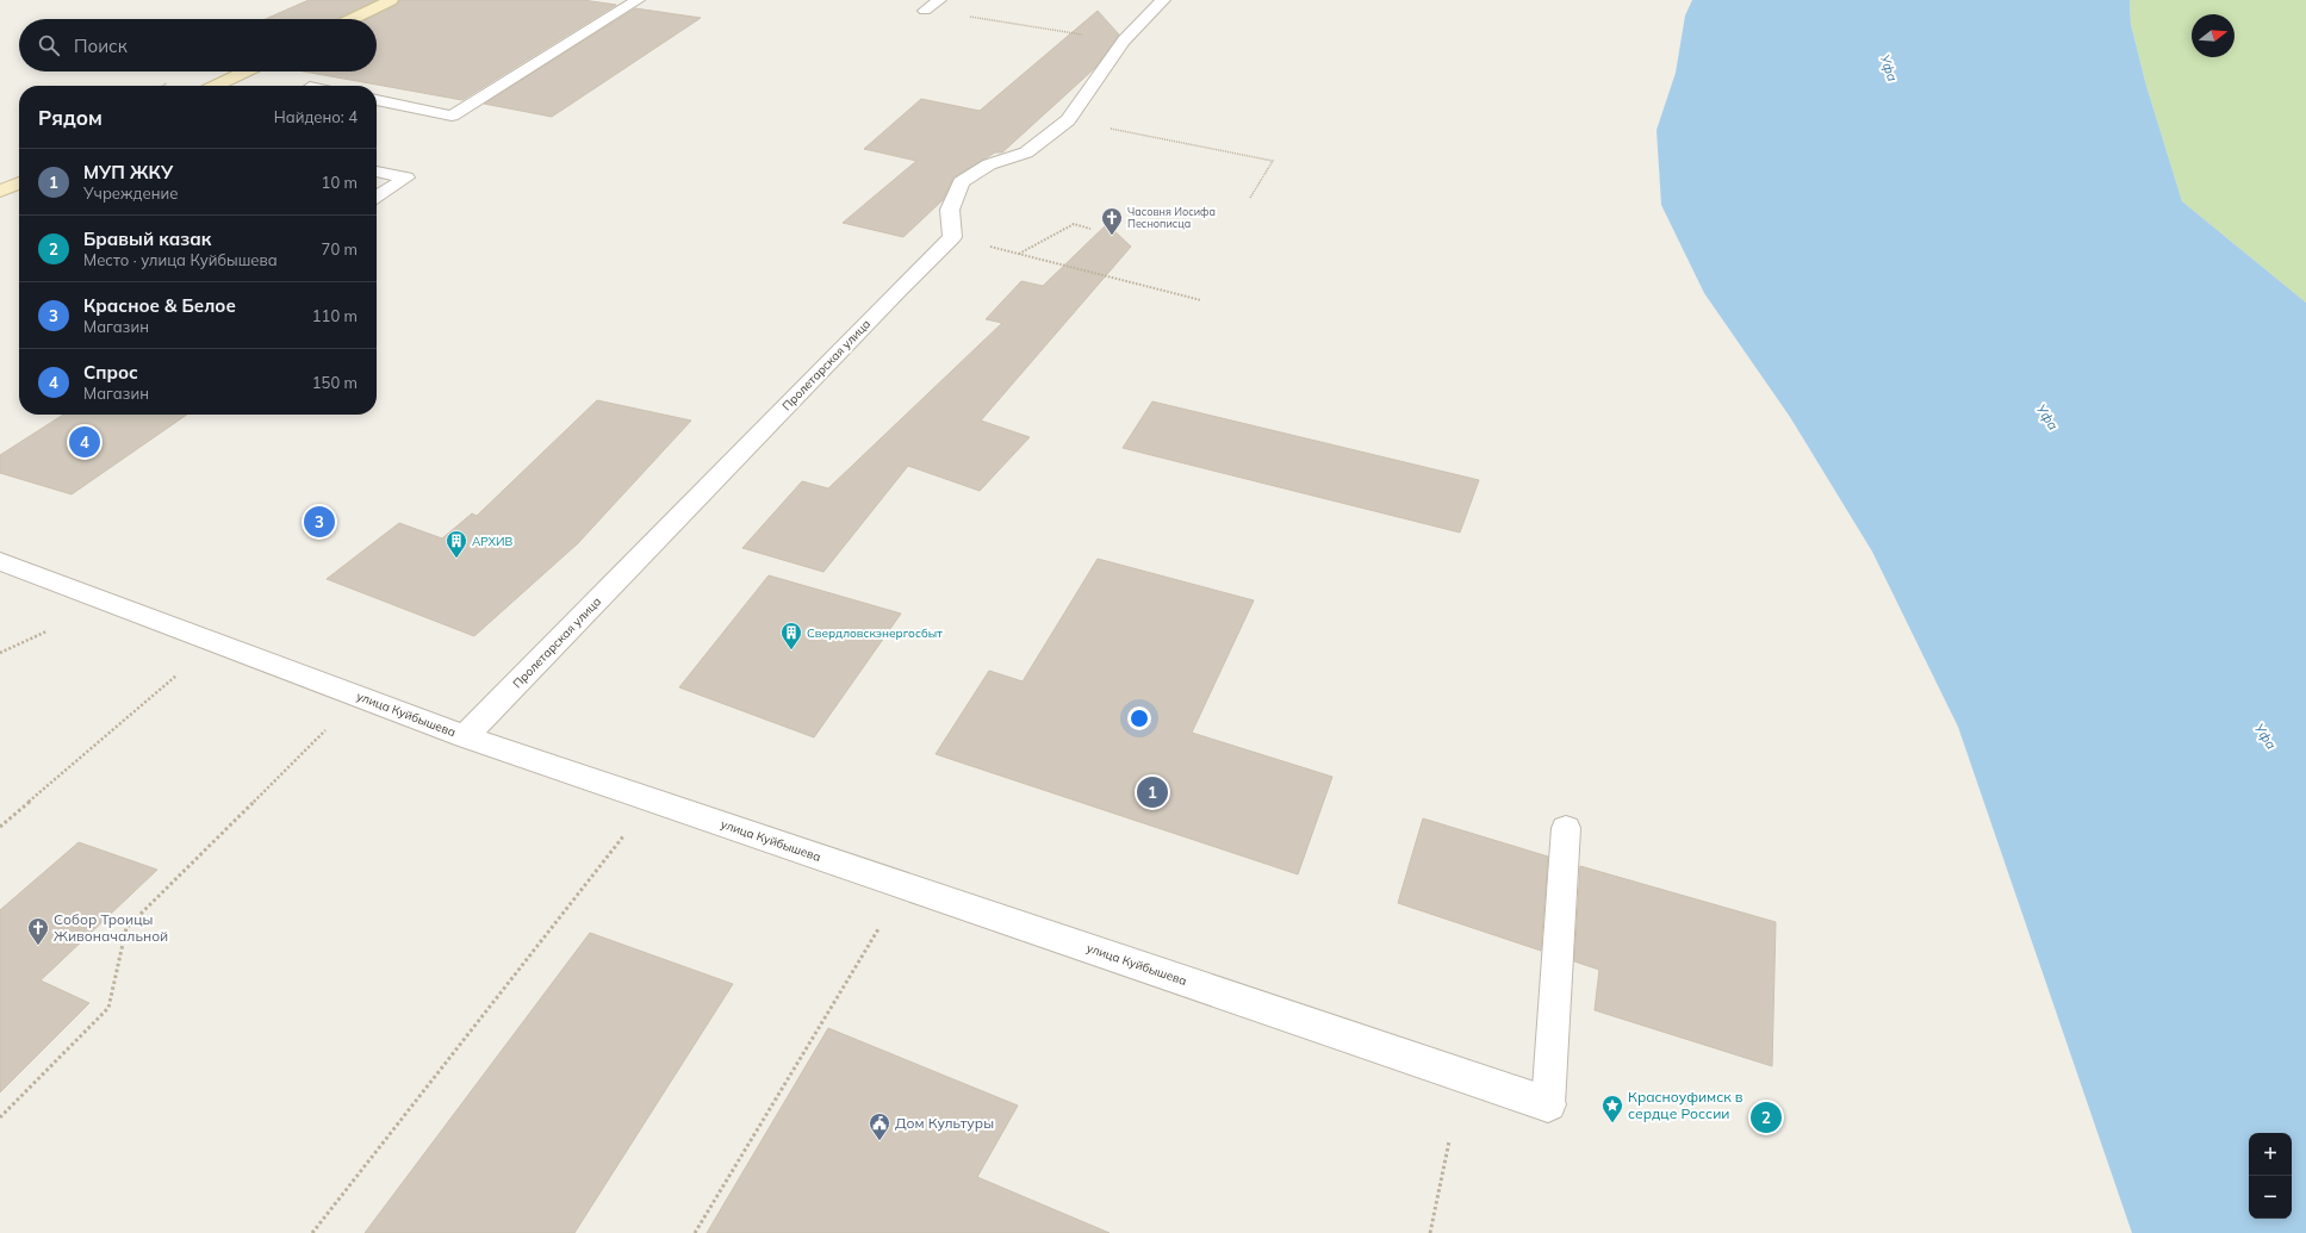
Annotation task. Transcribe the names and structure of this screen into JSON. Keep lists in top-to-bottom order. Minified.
{"streets":{"street":["Пролетарская улица","улица Куйбышева"]},"crossings":[["Пролетарская улица","улица Куйбышева"]],"water":["Уфа"],"places":{"church":["Часовня Иосифа Песнописца","Собор Троицы Живоначальной"],"building":["АРХИВ","Свердловскэнергосбыт"],"place":["Красноуфимск в сердце России"],"public building":["Дом Культуры"]},"north":"right","page":{"search":"Поиск","heading":["Рядом","Найдено: 4"],"list":[{"mark":"1","name":"МУП ЖКУ","note":"Учреждение","value":"10 m"},{"mark":"2","name":"Бравый казак","note":"Место · улица Куйбышева","value":"70 m"},{"mark":"3","name":"Красное & Белое","note":"Магазин","value":"110 m"},{"mark":"4","name":"Спрос","note":"Магазин","value":"150 m"}],"pins":["4","3","1","2"],"map_buttons":["+","−"]}}
